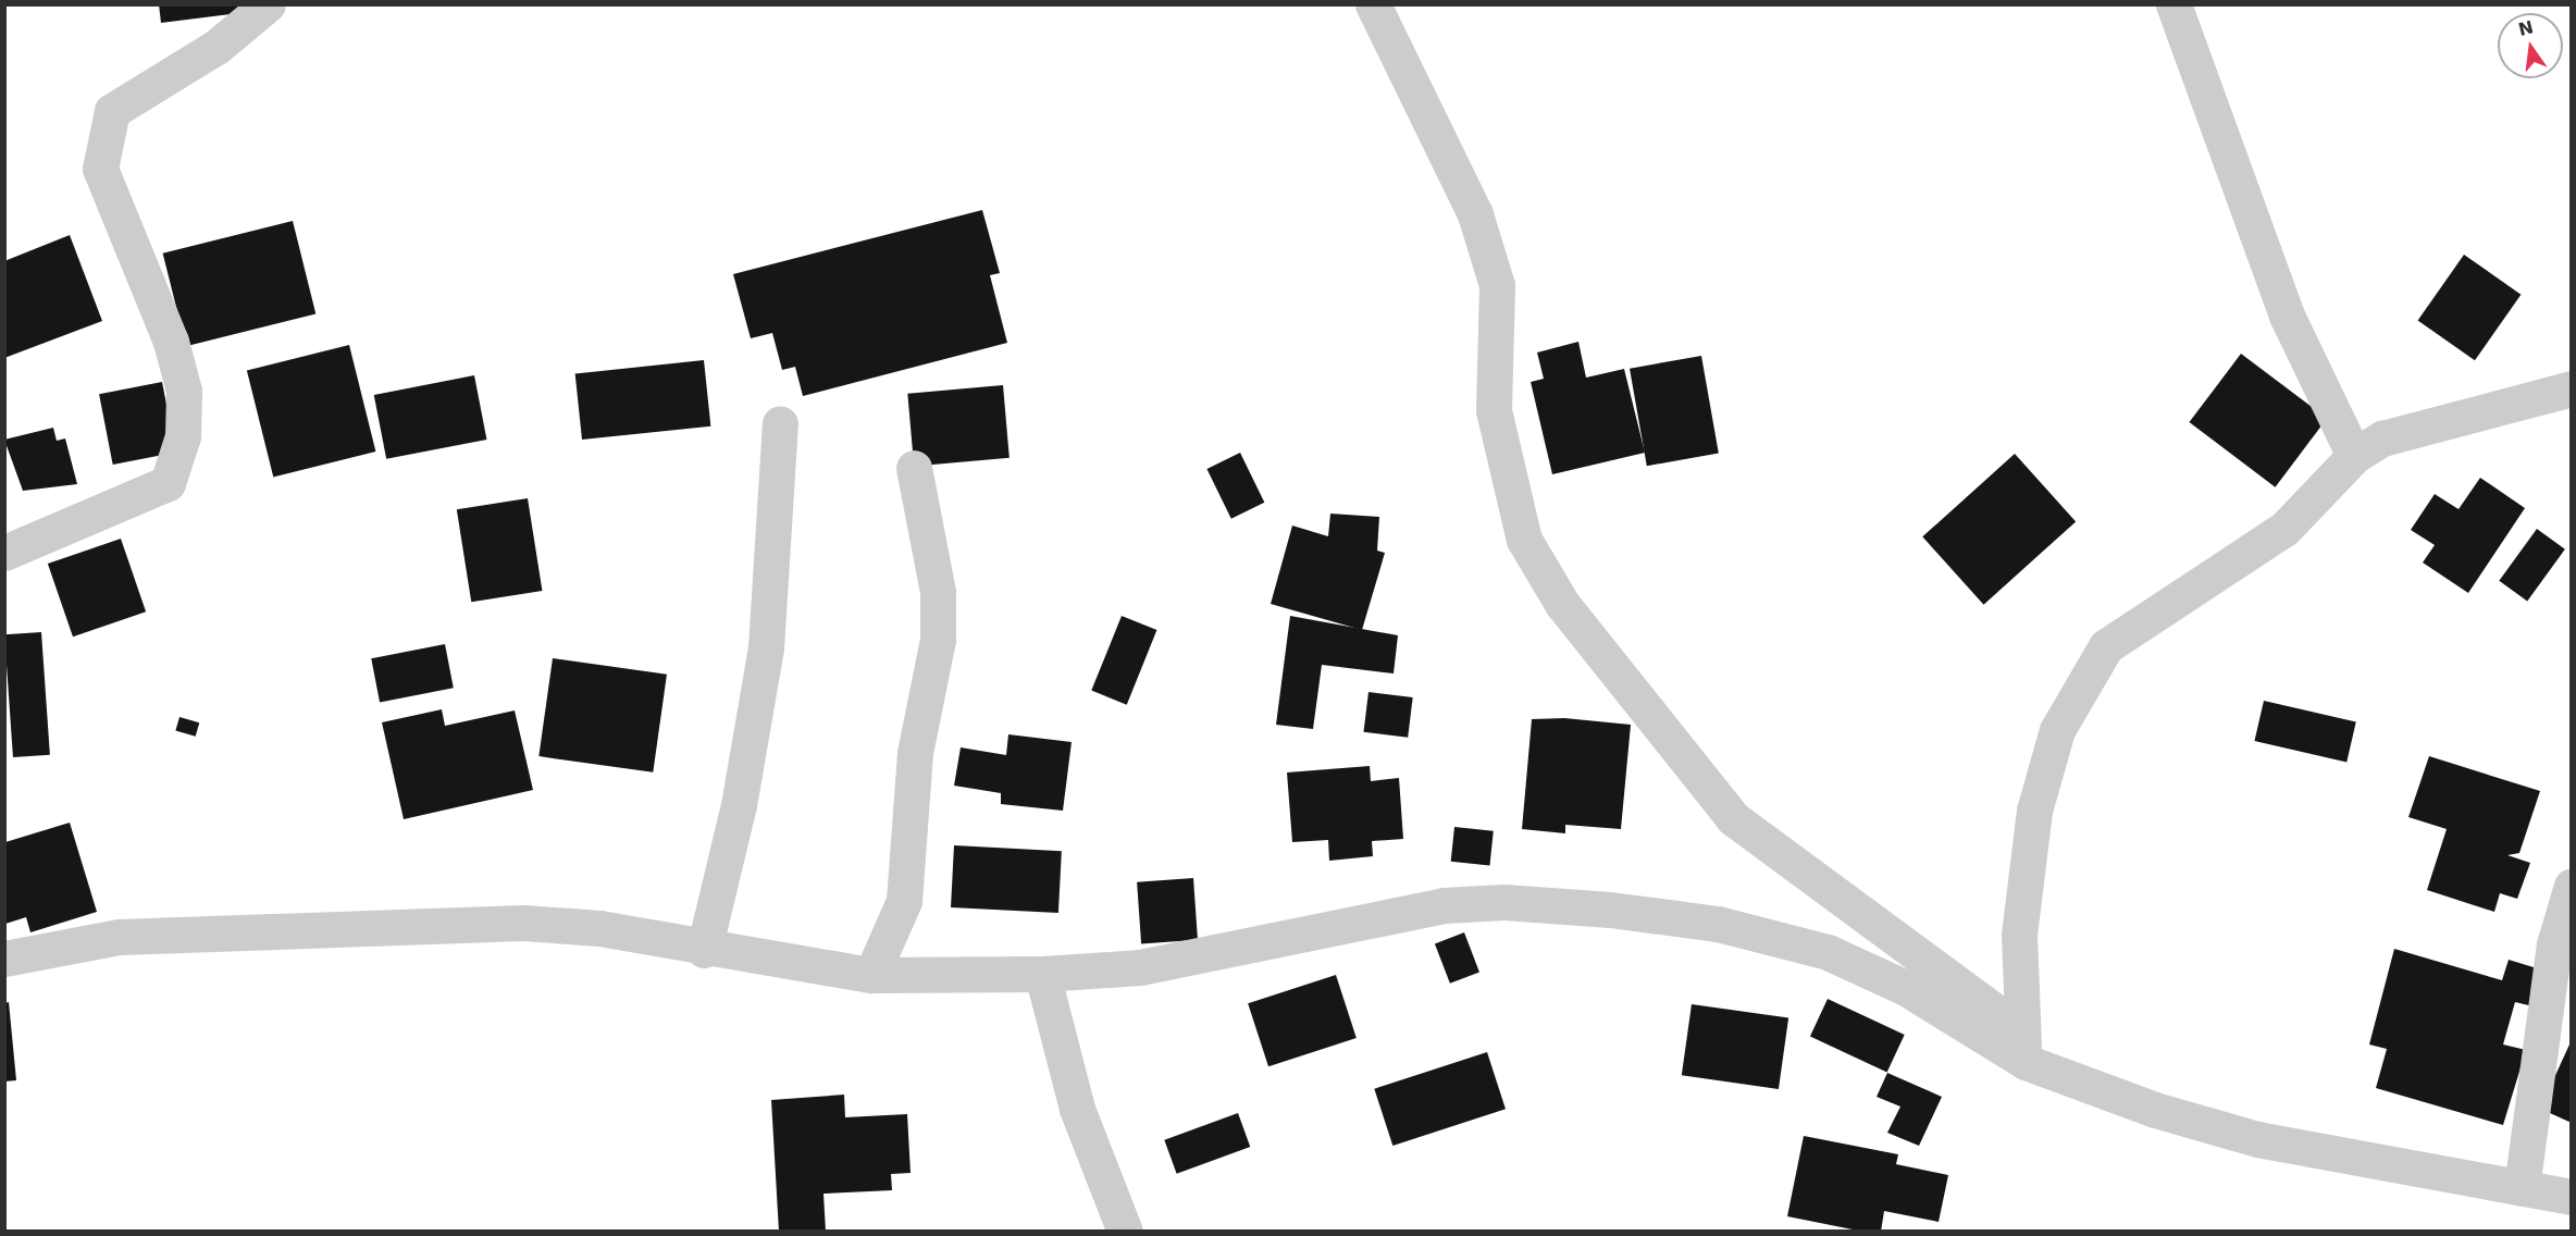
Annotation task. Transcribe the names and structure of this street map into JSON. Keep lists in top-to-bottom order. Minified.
{"north":"top"}
